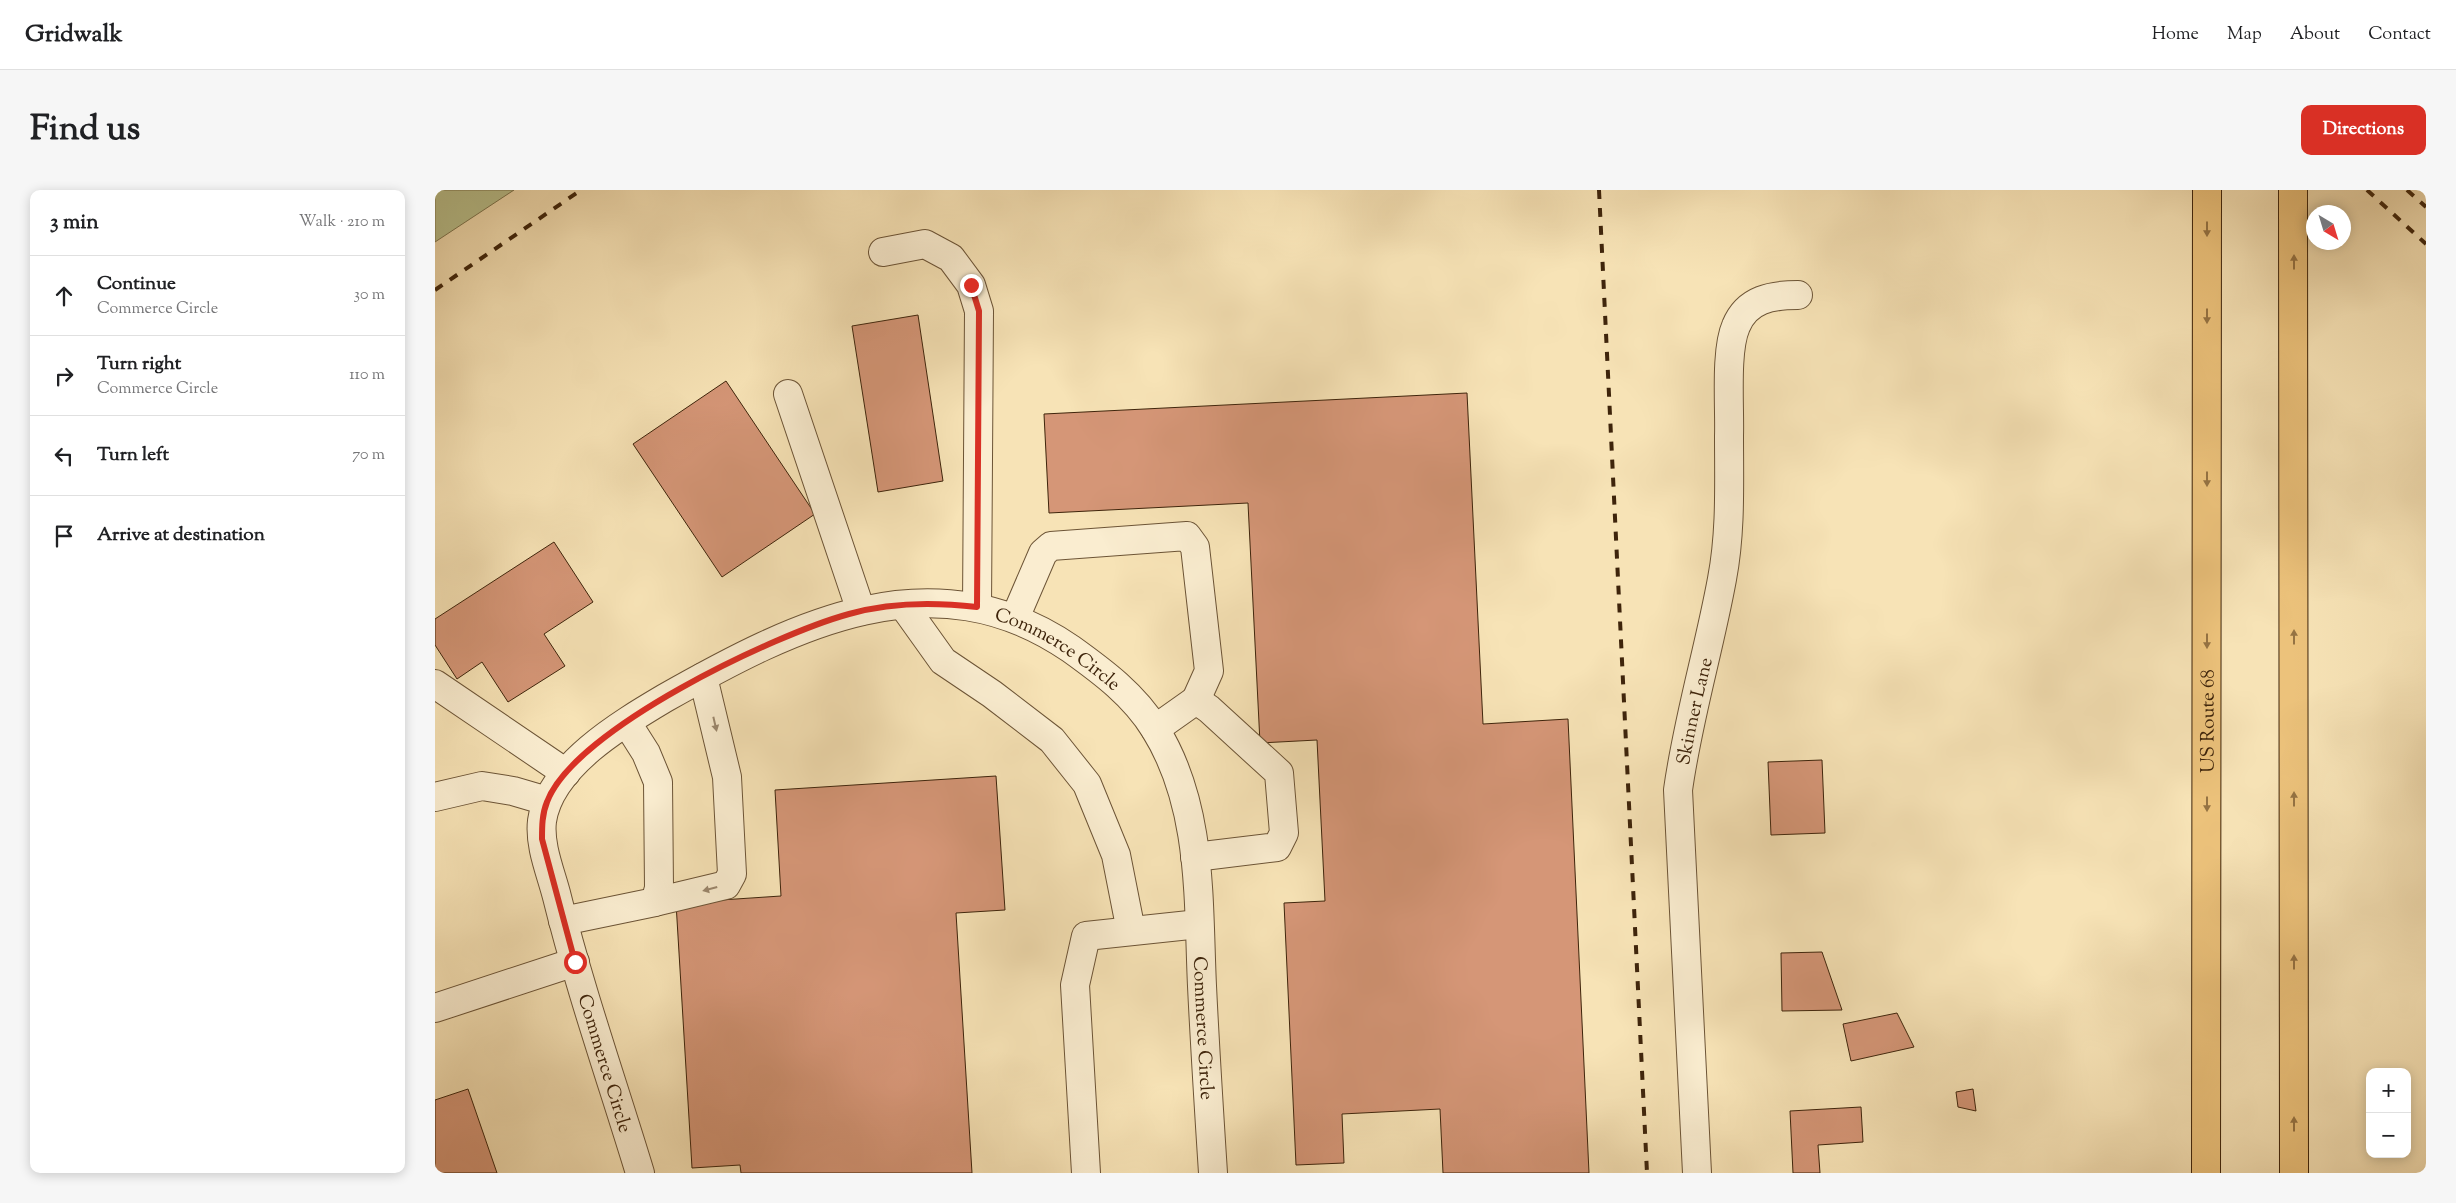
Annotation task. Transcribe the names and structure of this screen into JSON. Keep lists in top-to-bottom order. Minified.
{"streets":{"highway":["US Route 68"],"street":["Commerce Circle","Skinner Lane"]},"north":"bottom right","page":{"header":"Gridwalk","nav":["Home","Map","About","Contact"],"title":"Find us","buttons":"Directions","heading":["3 min","Walk · 210 m"],"list":[["Continue","Commerce Circle","30 m"],["Turn right","Commerce Circle","110 m"],["Turn left","70 m"],"Arrive at destination"],"map_buttons":["+","−"]}}
